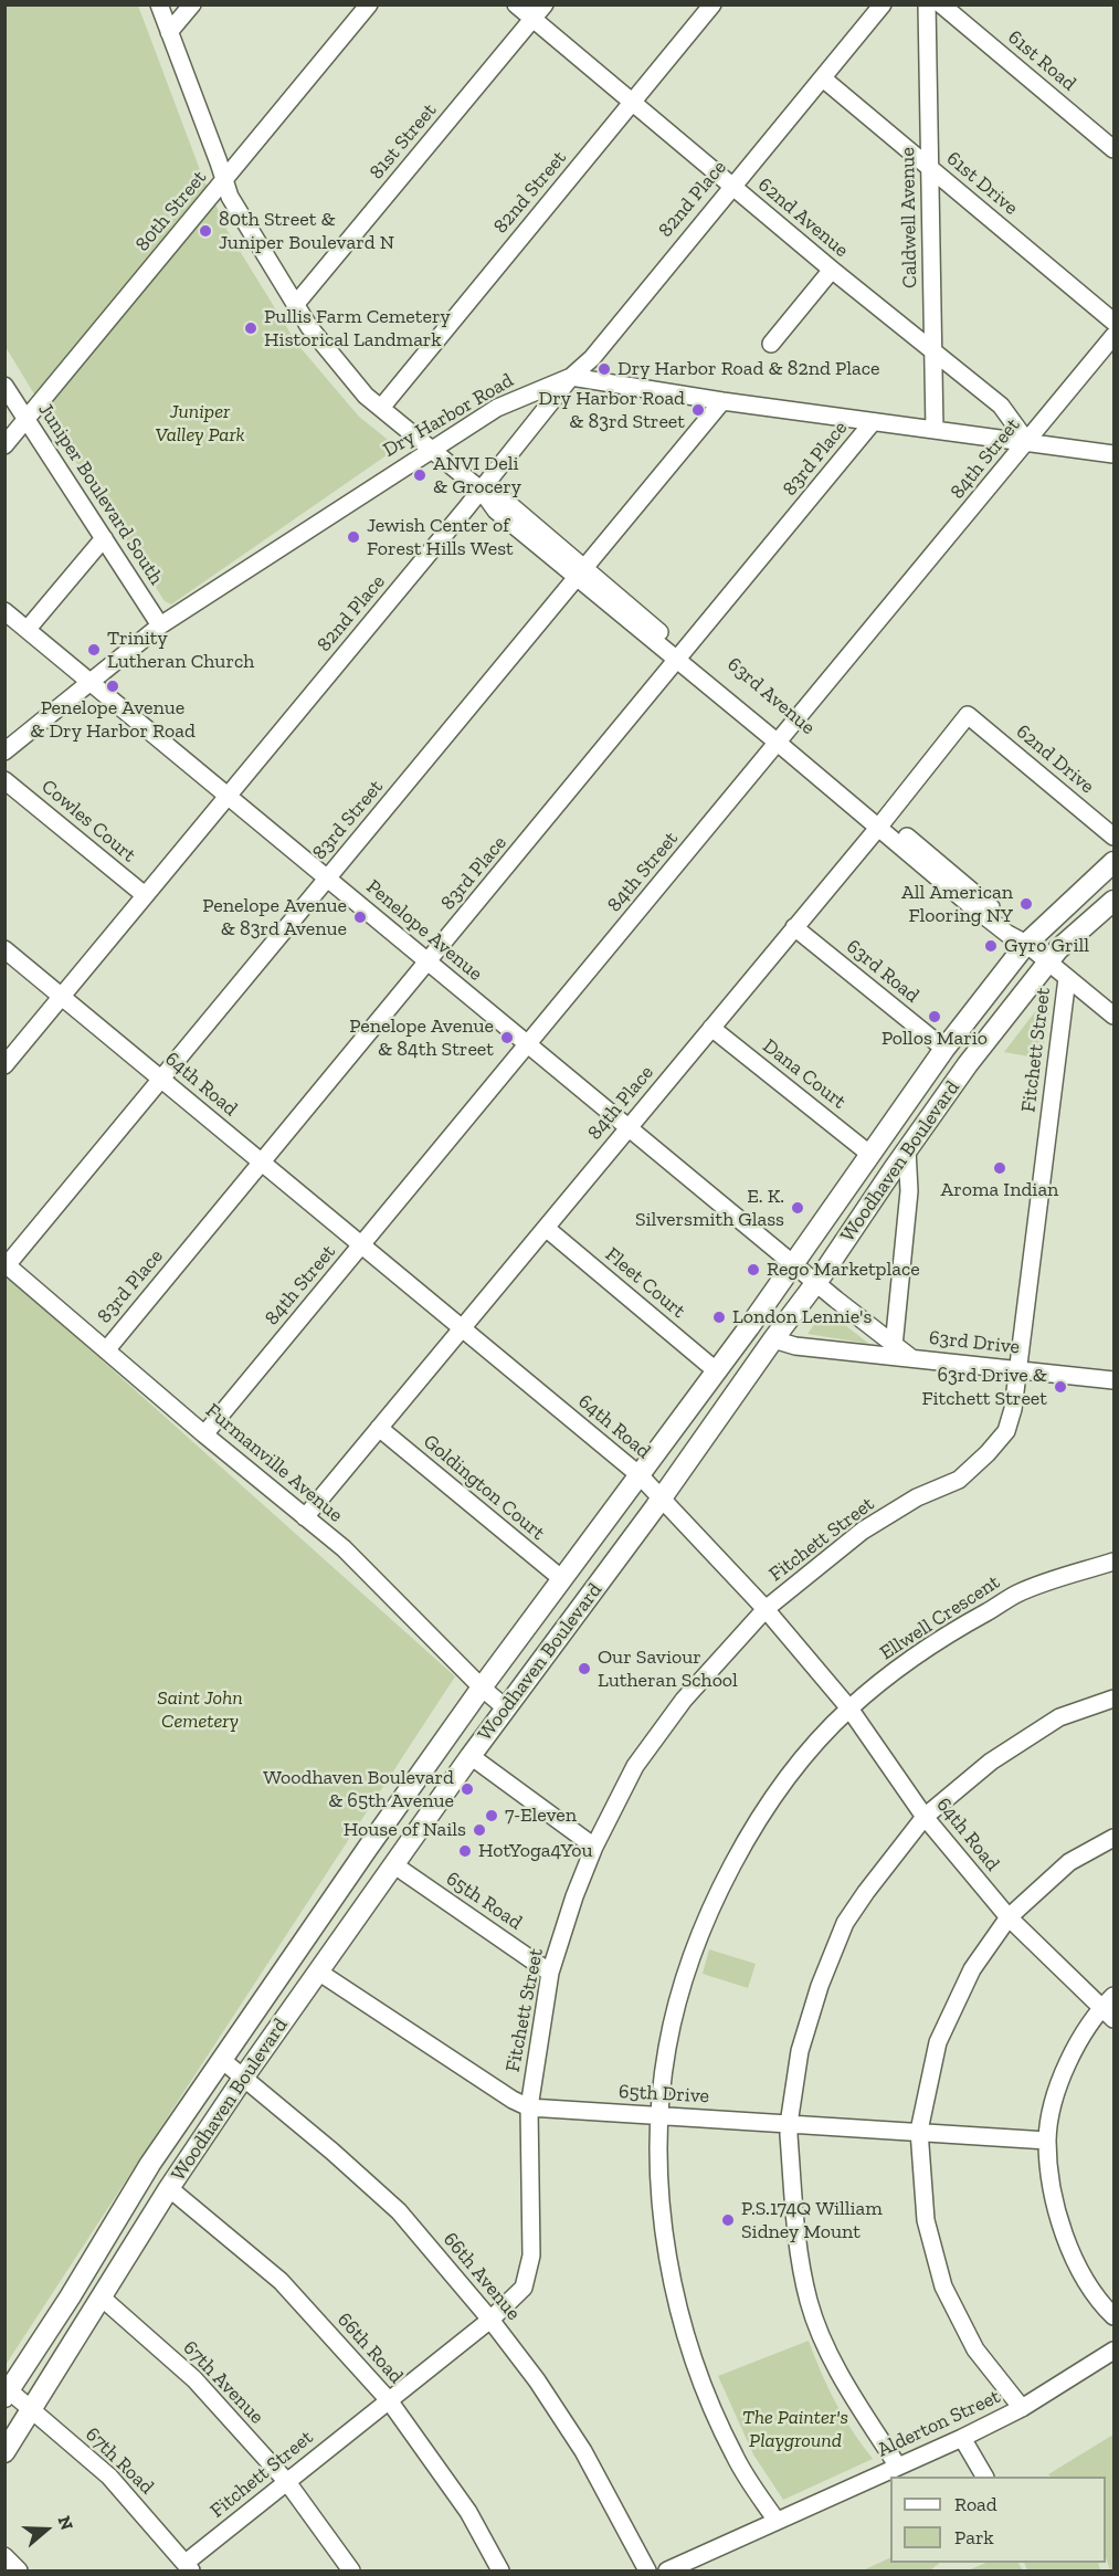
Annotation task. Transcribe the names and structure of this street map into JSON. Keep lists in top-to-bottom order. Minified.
{"streets":{"main road":["Woodhaven Boulevard"],"street":["61st Road","81st Street","61st Drive","82nd Street","82nd Place","80th Street","62nd Avenue","Caldwell Avenue","Dry Harbor Road","83rd Place","84th Street","Juniper Boulevard South","63rd Avenue","62nd Drive","83rd Street","Cowles Court","Penelope Avenue","63rd Road","Fitchett Street","Dana Court","64th Road","84th Place","Fleet Court","63rd Drive","Furmanville Avenue","Goldington Court","Ellwell Crescent","65th Road","65th Drive","66th Avenue","66th Road","67th Avenue","Alderton Street","67th Road"]},"crossings":[["81st Street","62nd Avenue"],["81st Street","63rd Avenue"],["61st Drive","82nd Place"],["61st Drive","Caldwell Avenue"],["82nd Street","62nd Avenue"],["82nd Street","63rd Avenue"],["82nd Place","62nd Avenue"],["82nd Place","Dry Harbor Road"],["82nd Place","63rd Avenue"],["82nd Place","Cowles Court"],["82nd Place","Penelope Avenue"],["82nd Place","64th Road"],["80th Street","Juniper Boulevard South"],["80th Street","63rd Avenue"],["62nd Avenue","Caldwell Avenue"],["62nd Avenue","84th Street"],["Dry Harbor Road","Juniper Boulevard South"],["Dry Harbor Road","63rd Avenue"],["Dry Harbor Road","Penelope Avenue"],["83rd Place","63rd Avenue"],["83rd Place","Penelope Avenue"],["83rd Place","64th Road"],["83rd Place","Furmanville Avenue"],["84th Street","63rd Avenue"],["84th Street","Penelope Avenue"],["84th Street","64th Road"],["84th Street","Furmanville Avenue"],["63rd Avenue","83rd Street"],["63rd Avenue","Fitchett Street"],["63rd Avenue","84th Place"],["63rd Avenue","Woodhaven Boulevard"],["62nd Drive","84th Place"],["83rd Street","Penelope Avenue"],["83rd Street","64th Road"],["83rd Street","Furmanville Avenue"],["Penelope Avenue","84th Place"],["Penelope Avenue","Woodhaven Boulevard"],["Penelope Avenue","63rd Drive"],["63rd Road","84th Place"],["63rd Road","Woodhaven Boulevard"],["Fitchett Street","64th Road"],["Fitchett Street","63rd Drive"],["Fitchett Street","65th Road"],["Fitchett Street","65th Drive"],["Fitchett Street","66th Avenue"],["Fitchett Street","66th Road"],["Fitchett Street","67th Avenue"],["Fitchett Street","67th Road"],["Dana Court","84th Place"],["Dana Court","Woodhaven Boulevard"],["64th Road","84th Place"],["64th Road","Woodhaven Boulevard"],["64th Road","Ellwell Crescent"],["84th Place","Fleet Court"],["84th Place","Furmanville Avenue"],["84th Place","Goldington Court"],["Woodhaven Boulevard","Fleet Court"],["Woodhaven Boulevard","63rd Drive"],["Woodhaven Boulevard","Furmanville Avenue"],["Woodhaven Boulevard","Goldington Court"],["Woodhaven Boulevard","65th Road"],["Woodhaven Boulevard","65th Drive"],["Woodhaven Boulevard","66th Avenue"],["Woodhaven Boulevard","66th Road"],["Woodhaven Boulevard","67th Avenue"],["Woodhaven Boulevard","67th Road"],["Ellwell Crescent","65th Drive"],["Ellwell Crescent","Alderton Street"]],"parks":["Juniper Valley Park","Saint John Cemetery","The Painter's Playground"],"places":["80th Street & Juniper Boulevard N","Pullis Farm Cemetery Historical Landmark","Dry Harbor Road & 82nd Place","Dry Harbor Road & 83rd Street","ANVI Deli & Grocery","Jewish Center of Forest Hills West","Trinity Lutheran Church","Penelope Avenue & Dry Harbor Road","All American Flooring NY","Penelope Avenue & 83rd Avenue","Gyro Grill","Pollos Mario","Penelope Avenue & 84th Street","Aroma Indian","E. K. Silversmith Glass","Rego Marketplace","London Lennie's","63rd Drive & Fitchett Street","Our Saviour Lutheran School","Woodhaven Boulevard & 65th Avenue","7-Eleven","House of Nails","HotYoga4You","P.S.174Q William Sidney Mount"],"legend":["Road","Park"],"north":"right"}
